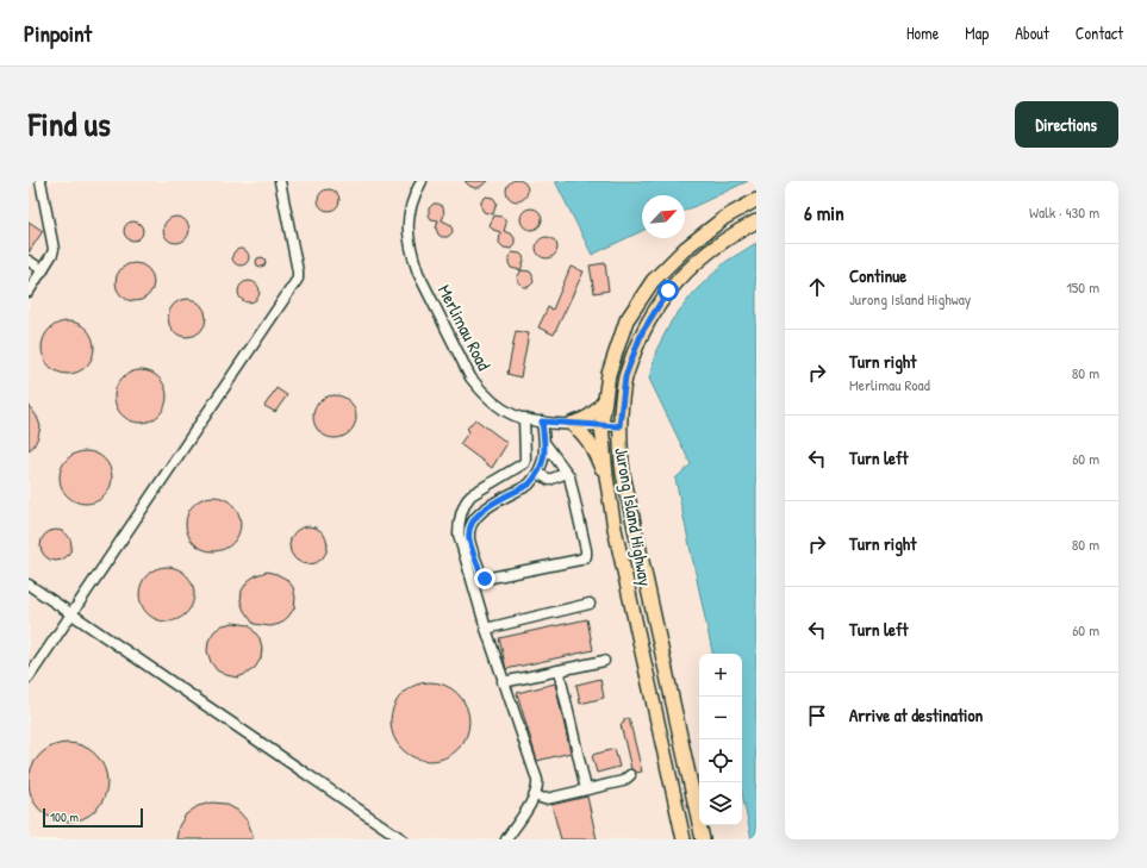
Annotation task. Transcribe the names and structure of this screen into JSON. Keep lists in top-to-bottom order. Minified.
{"streets":{"main road":["Jurong Island Highway"],"street":["Merlimau Road"]},"crossings":[["Merlimau Road","Jurong Island Highway"]],"scale_bar":"100 m","north":"top right","page":{"header":"Pinpoint","nav":["Home","Map","About","Contact"],"title":"Find us","buttons":"Directions","heading":["6 min","Walk · 430 m"],"list":[["Continue","Jurong Island Highway","150 m"],["Turn right","Merlimau Road","80 m"],["Turn left","60 m"],["Turn right","80 m"],["Turn left","60 m"],"Arrive at destination"],"map_buttons":["+","−"],"scale":"100 m"}}
